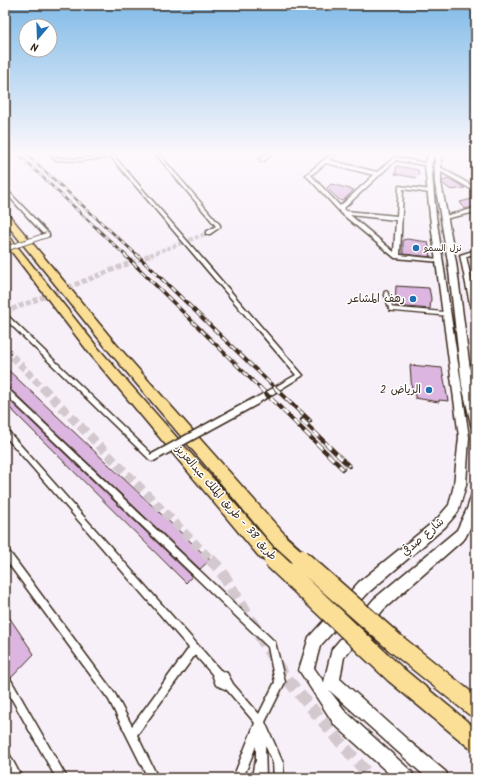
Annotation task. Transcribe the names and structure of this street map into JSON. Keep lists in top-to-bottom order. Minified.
{"streets":{"main road":["طريق 38 - طريق الملك عبدالعزيز"],"street":["شارع صدقي"]},"places":["نزل السمو","رهف المشاعر","الرياض 2"],"north":"bottom"}
